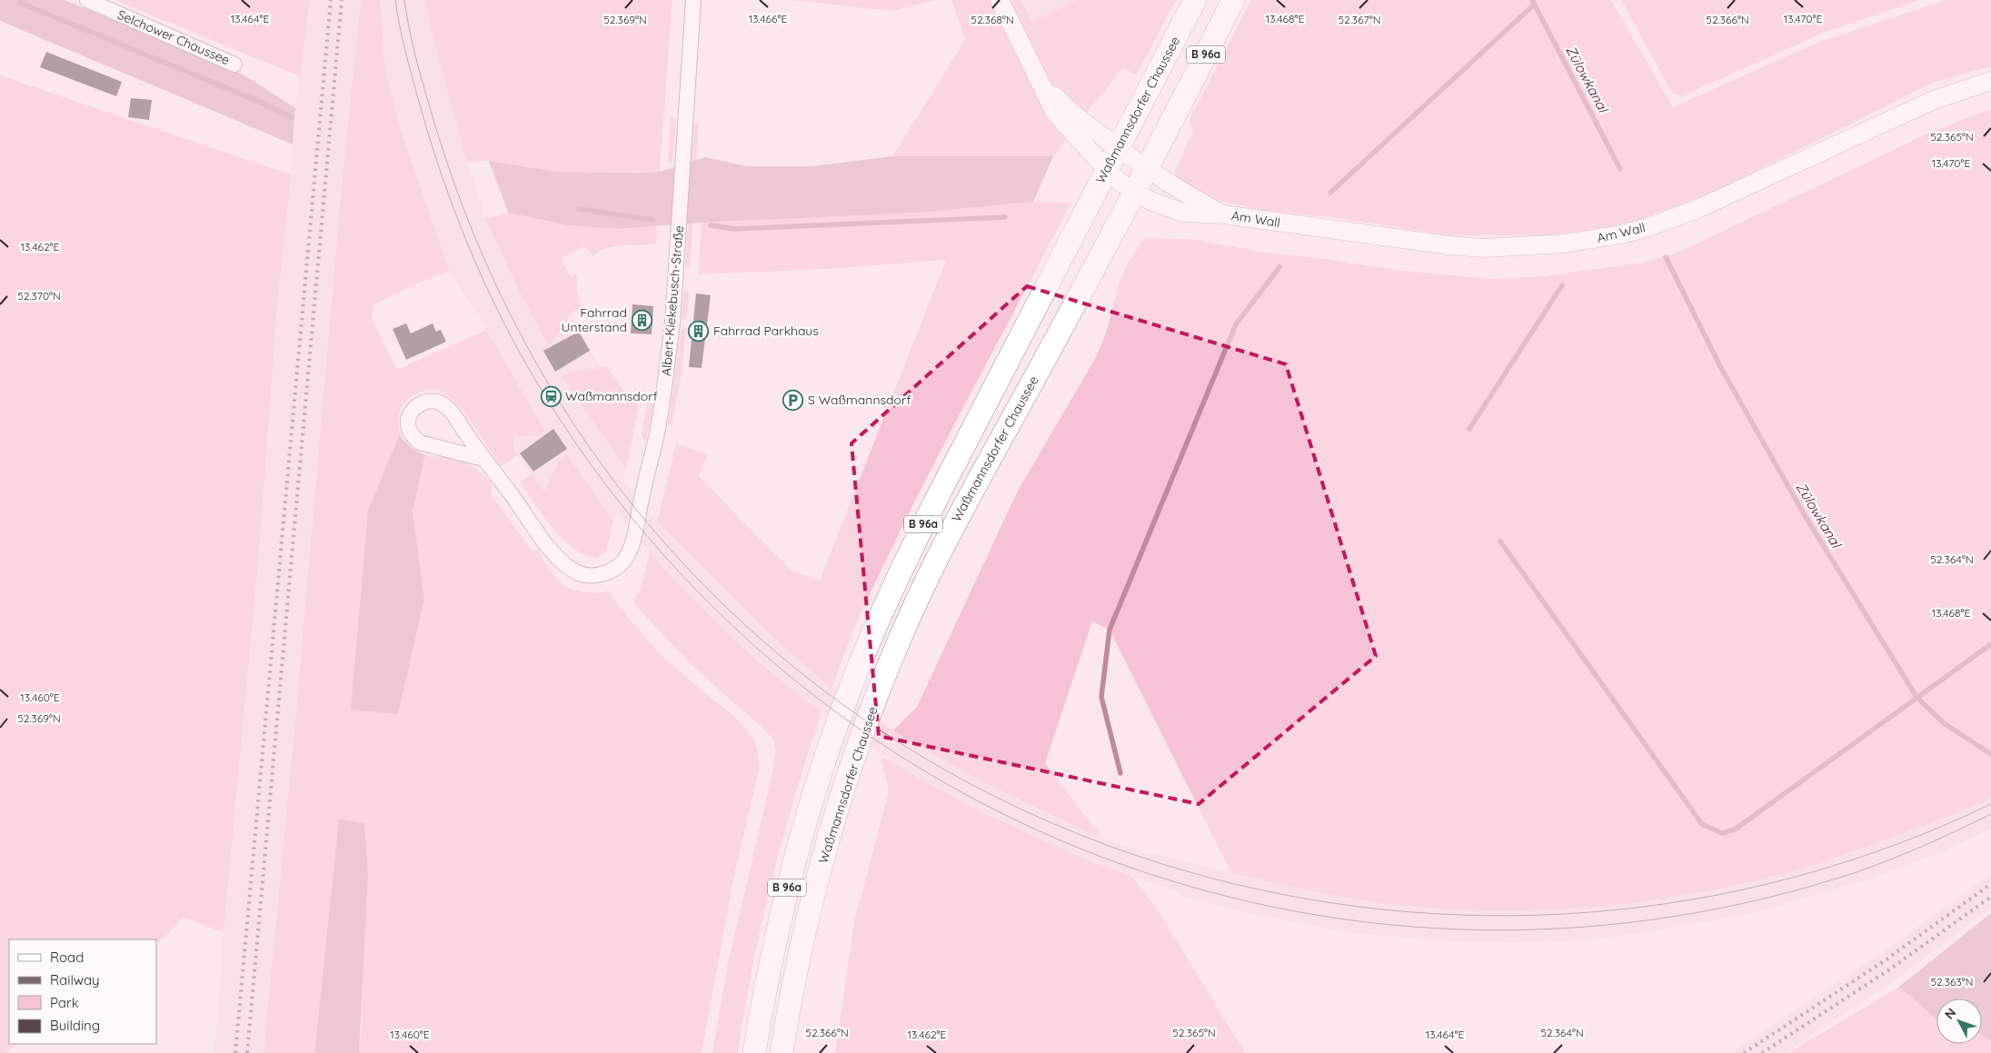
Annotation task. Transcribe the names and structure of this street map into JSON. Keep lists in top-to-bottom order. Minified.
{"streets":{"main road":["B 96a","Waßmannsdorfer Chaussee"],"street":["Selchower Chaussee","Am Wall","Albert-Kiekebusch-Straße"]},"crossings":[["Waßmannsdorfer Chaussee","Am Wall"]],"water":["Zülowkanal"],"places":{"building":["Fahrrad Unterstand","Fahrrad Parkhaus"],"station":["Waßmannsdorf"],"parking":["S Waßmannsdorf"]},"legend":["Road","Railway","Park","Building"],"north":"top left","coordinates":["13.464°E","13.470°E","13.466°E","13.468°E","52.369°N","52.368°N","52.367°N","52.366°N","52.365°N","13.462°E","52.370°N","52.364°N","13.460°E","52.363°N"]}
